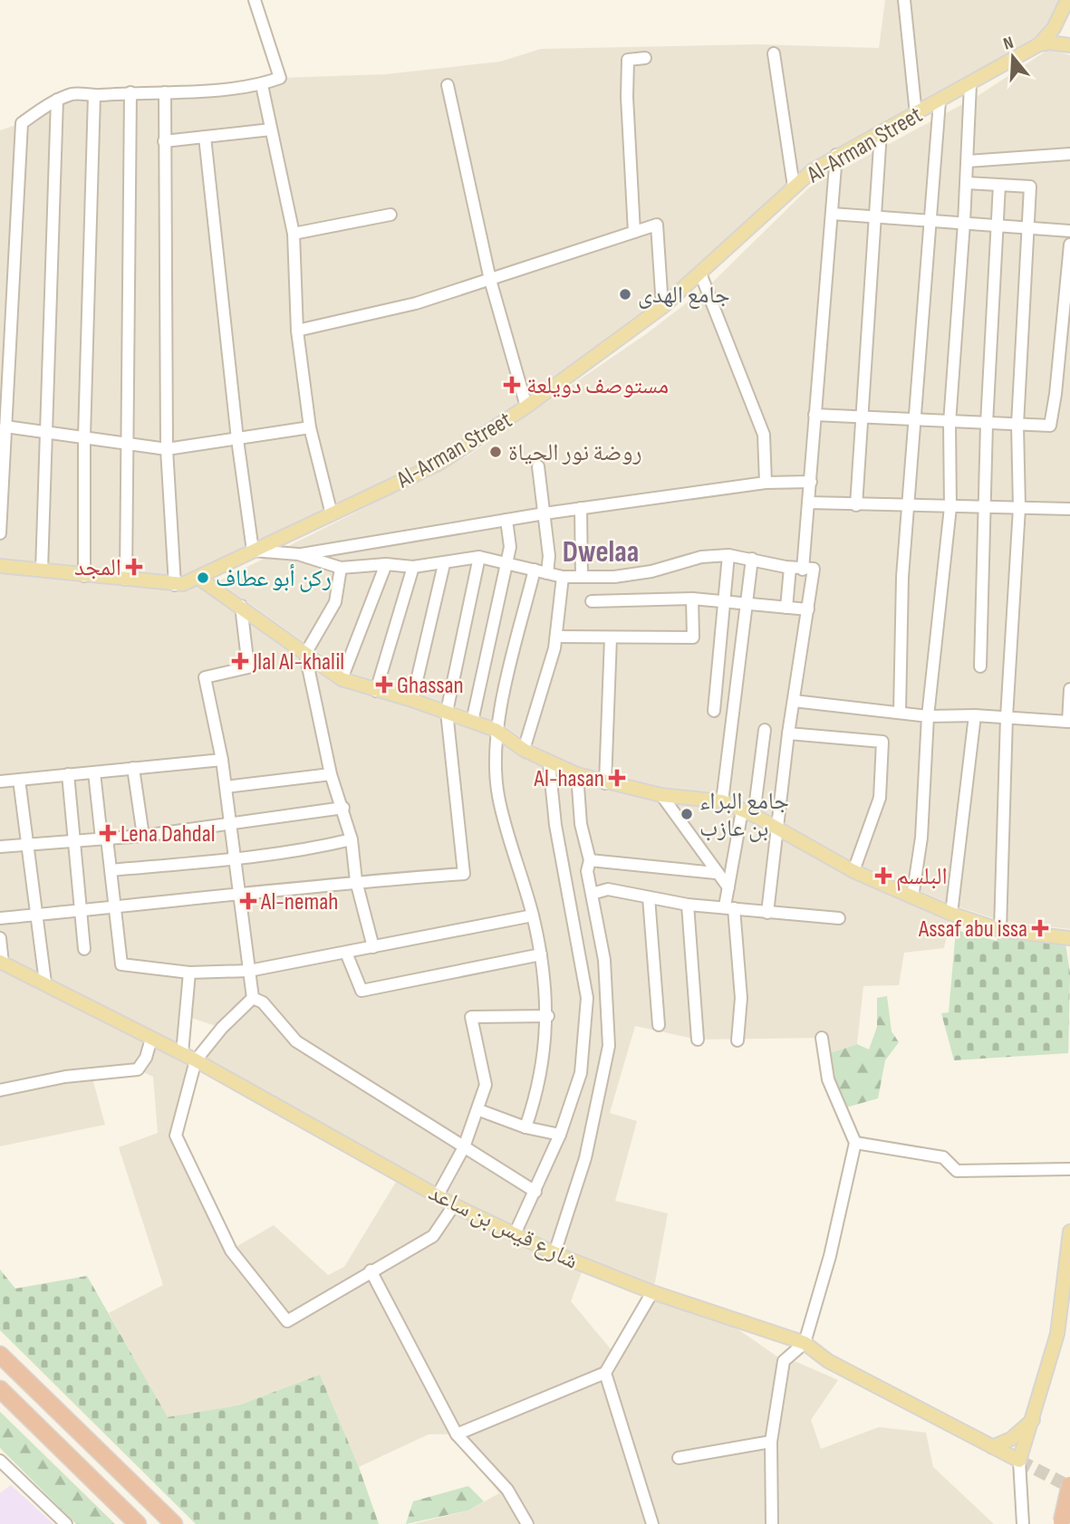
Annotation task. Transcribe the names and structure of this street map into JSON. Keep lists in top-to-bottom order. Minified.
{"streets":{"main road":["Al-Arman Street","شارع قيس بن ساعد"]},"districts":["Dwelaa"],"places":{"other":["جامع الهدى","روضة نور الحياة","ركن أبو عطاف","جامع البراء بن عازب"],"health":["مستوصف دويلعة","المجد","Jlal Al-khalil","Ghassan","Al-hasan","Lena Dahdal","البلسم","Al-nemah","Assaf abu issa"]},"north":"top"}
